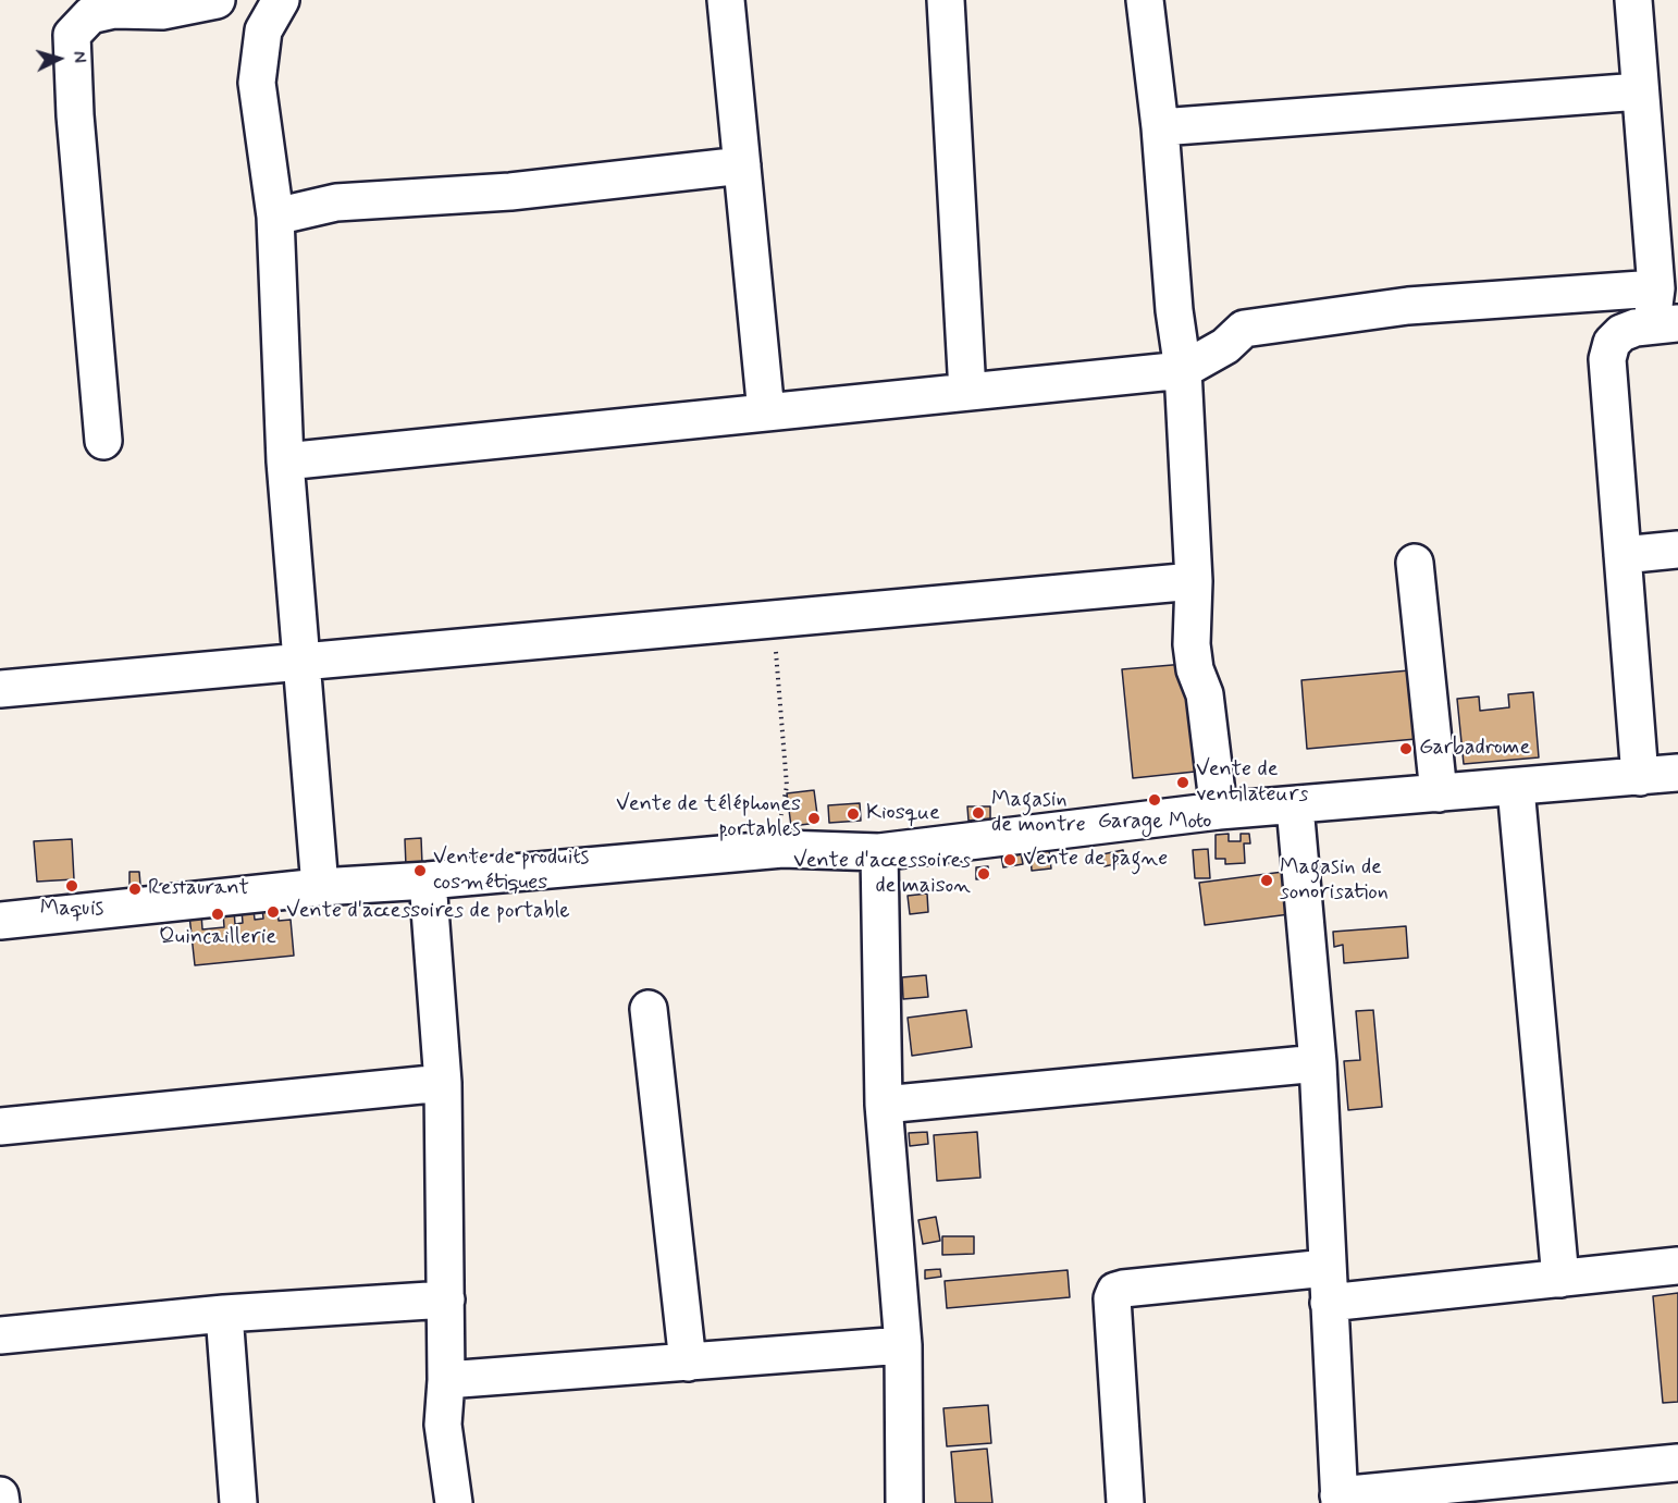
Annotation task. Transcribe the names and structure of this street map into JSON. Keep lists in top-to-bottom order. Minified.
{"places":["Garbadrome","Vente de ventilateurs","Garage Moto","Magasin de montre","Kiosque","Vente de téléphones portables","Vente de pagne","Vente de produits cosmétiques","Vente d'accessoires de maison","Magasin de sonorisation","Maquis","Restaurant","Vente d'accessoires de portable","Quincaillerie"],"north":"right"}
